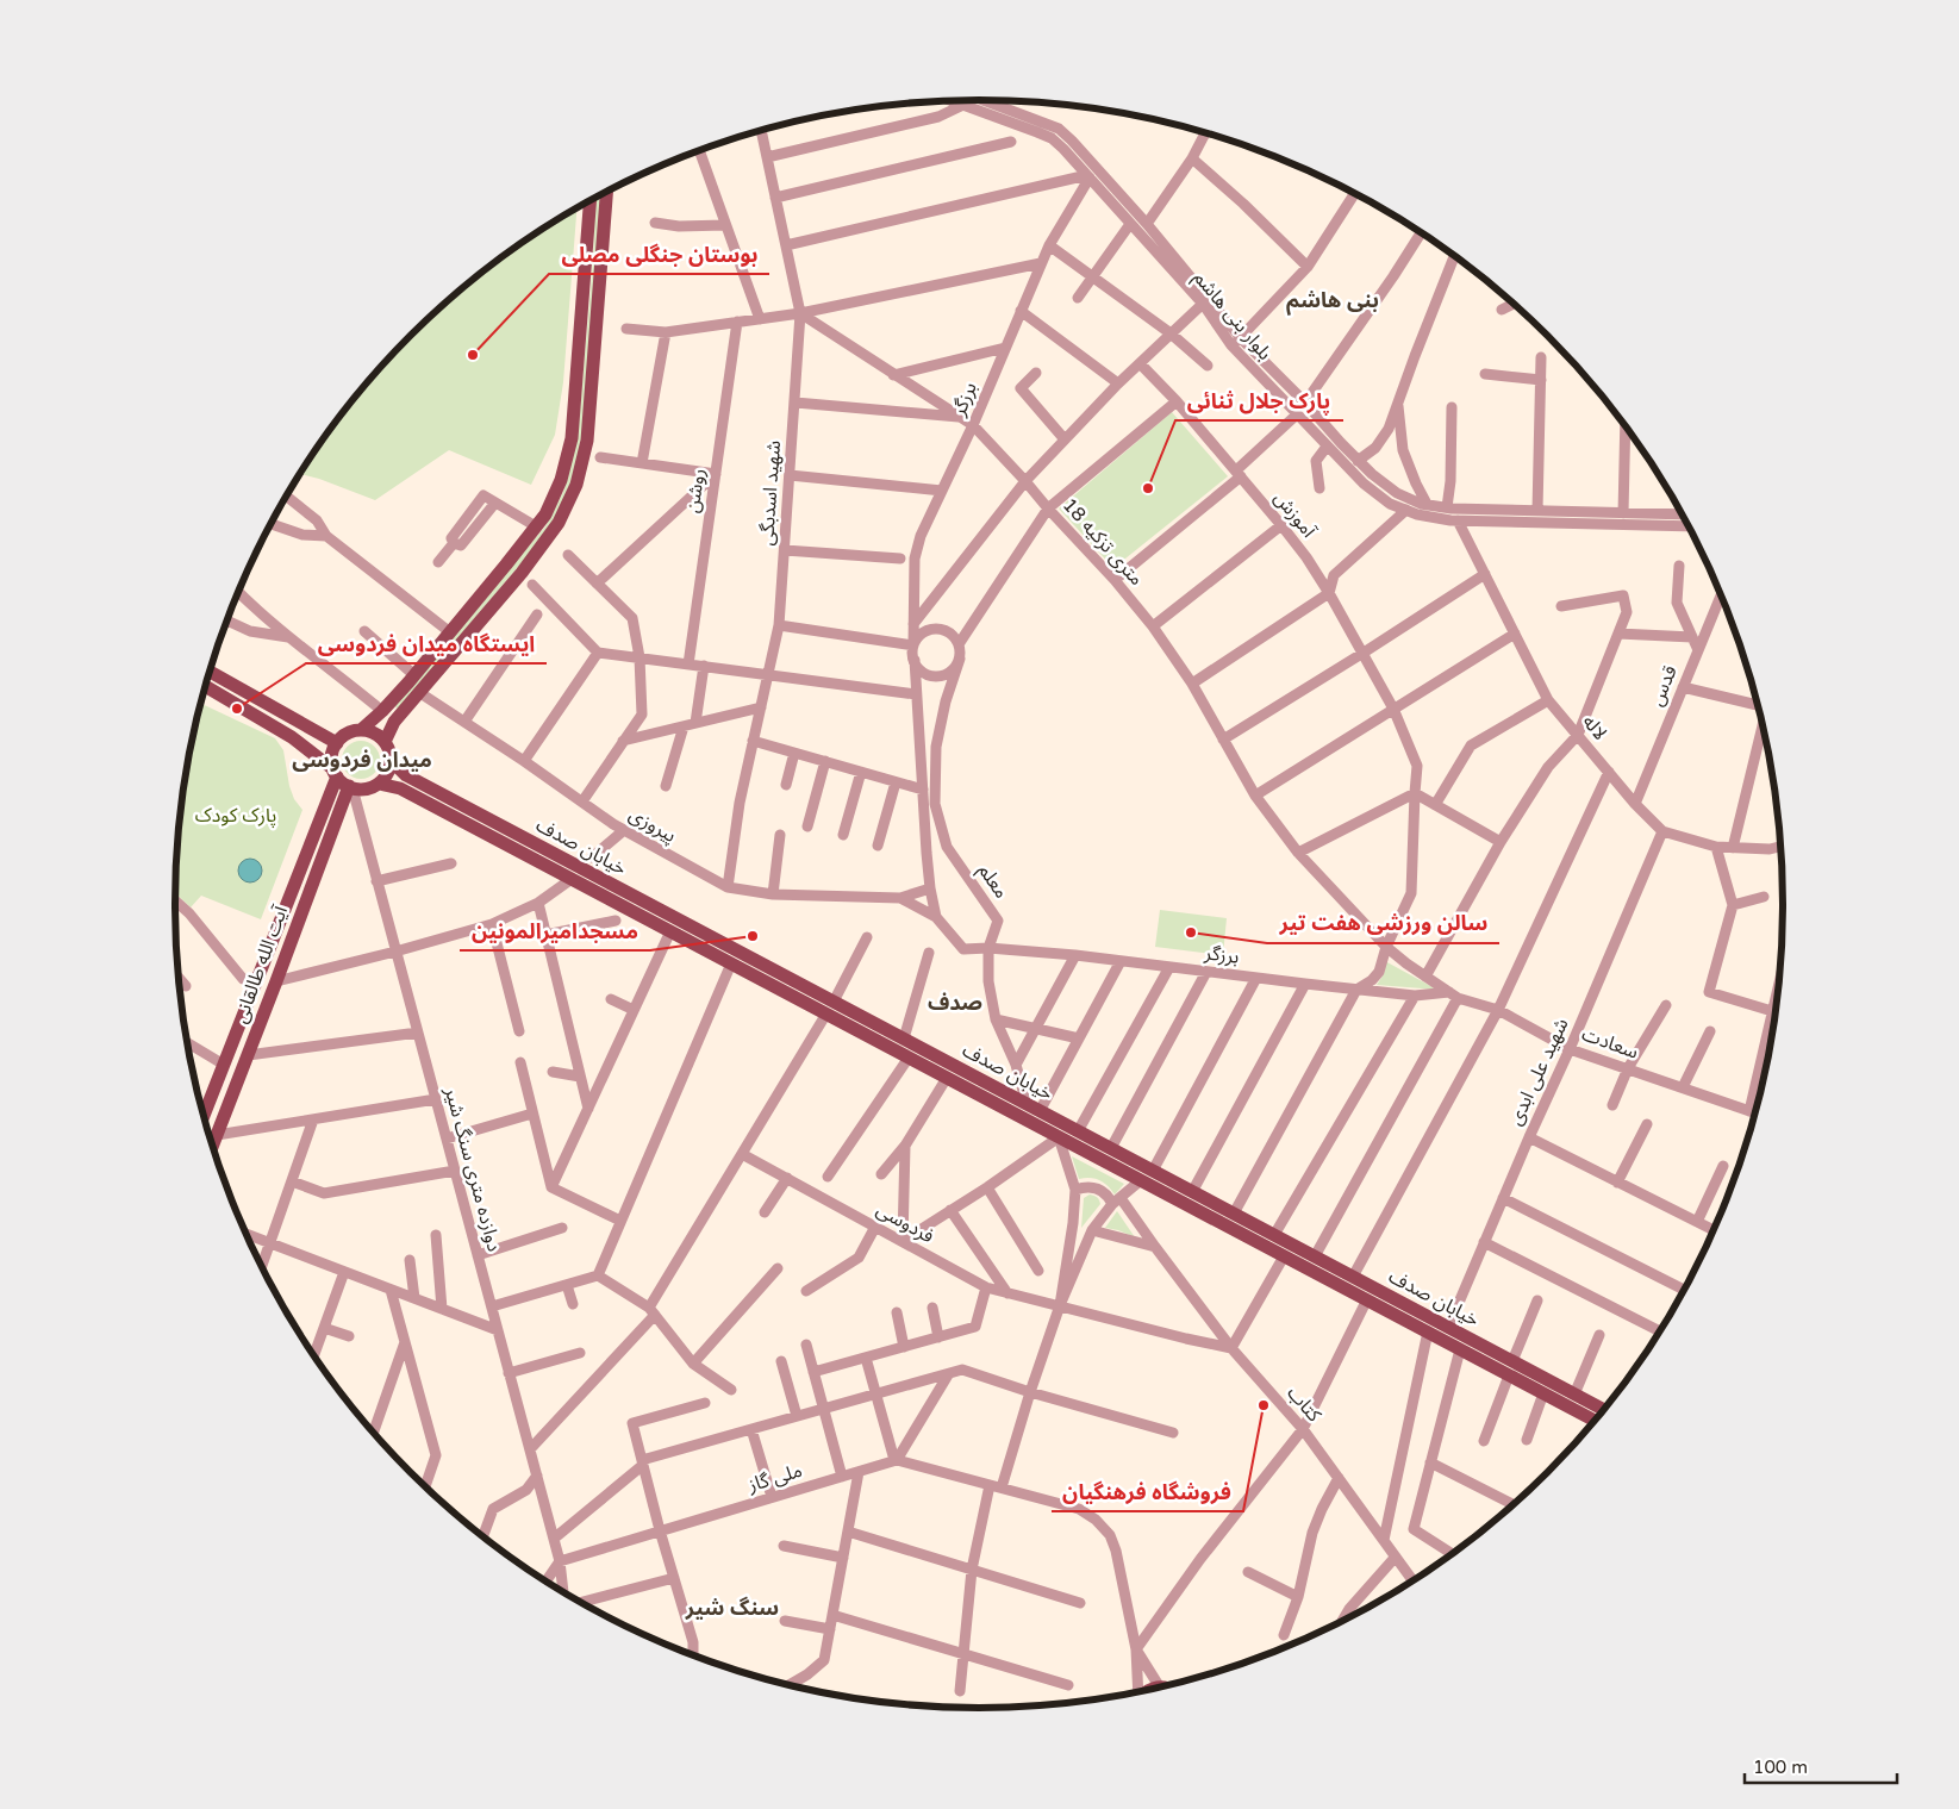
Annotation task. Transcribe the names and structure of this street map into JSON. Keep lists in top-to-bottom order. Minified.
{"streets":{"main road":["خیابان صدف","آیت الله طالقانی"],"street":["بلوار بنی هاشم","برزگر","روشن","شهید اسدبگی","آموزش","18 متری تزکیه","قدس","لاله","پیروزی","معلم","سعادت","شهید علی ابدی","دوازده متری سنگ شیر","فردوسی","کتاب","ملی گاز"]},"crossings":[["بلوار بنی هاشم","برزگر"],["بلوار بنی هاشم","لاله"],["برزگر","آموزش"],["برزگر","18 متری تزکیه"],["برزگر","معلم"],["برزگر","سعادت"],["شهید اسدبگی","18 متری تزکیه"],["شهید اسدبگی","پیروزی"],["آموزش","18 متری تزکیه"],["18 متری تزکیه","سعادت"],["قدس","لاله"],["لاله","شهید علی ابدی"],["خیابان صدف","آیت الله طالقانی"],["خیابان صدف","شهید علی ابدی"],["خیابان صدف","دوازده متری سنگ شیر"],["آیت الله طالقانی","دوازده متری سنگ شیر"],["سعادت","شهید علی ابدی"],["دوازده متری سنگ شیر","ملی گاز"],["فردوسی","کتاب"]],"districts":["بنی هاشم","میدان فردوسی","صدف","سنگ شیر"],"parks":["پارک کودک"],"places":["بوستان جنگلی مصلی","پارک جلال ثنائی","ایستگاه میدان فردوسی","سالن ورزشی هفت تیر","مسجدامیرالمونین","فروشگاه فرهنگیان"],"scale_bar":"100 m"}
